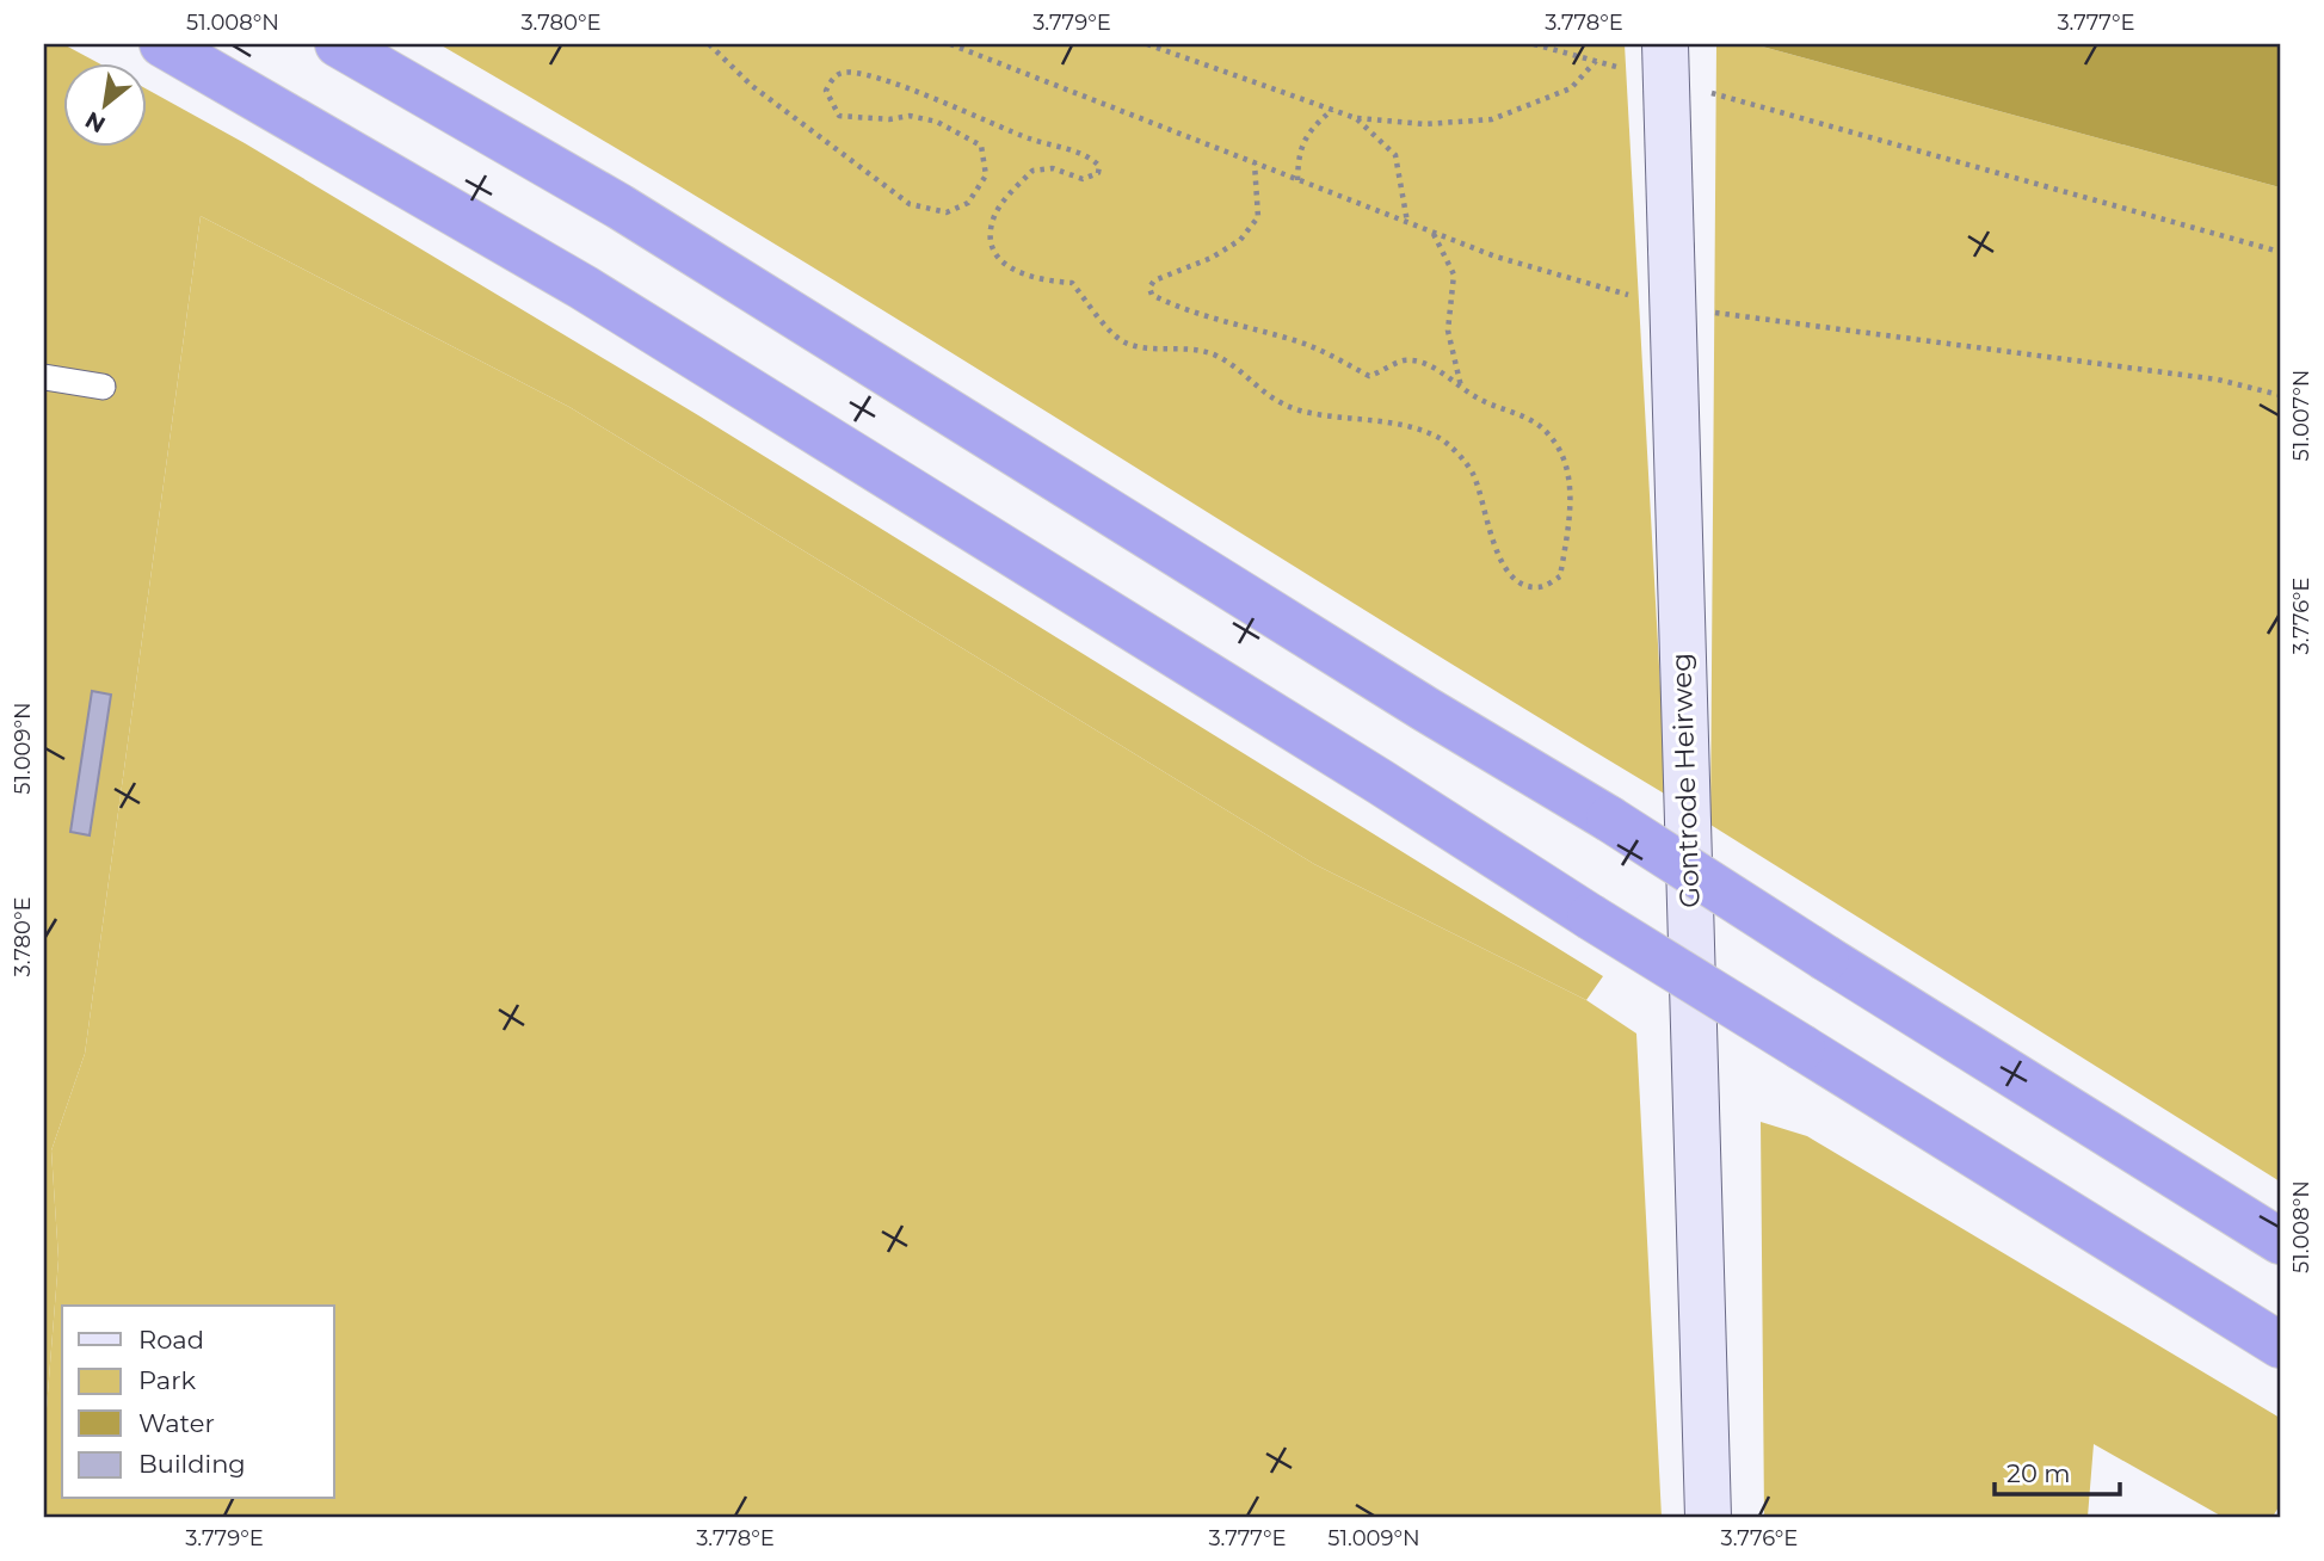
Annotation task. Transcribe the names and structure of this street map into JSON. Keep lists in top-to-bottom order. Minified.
{"streets":{"street":["Gontrode Heirweg"]},"legend":["Road","Park","Water","Building"],"scale_bar":"20 m","north":"bottom left","coordinates":["51.008°N","3.780°E","3.779°E","3.778°E","3.777°E","51.007°N","3.776°E","51.009°N"]}
